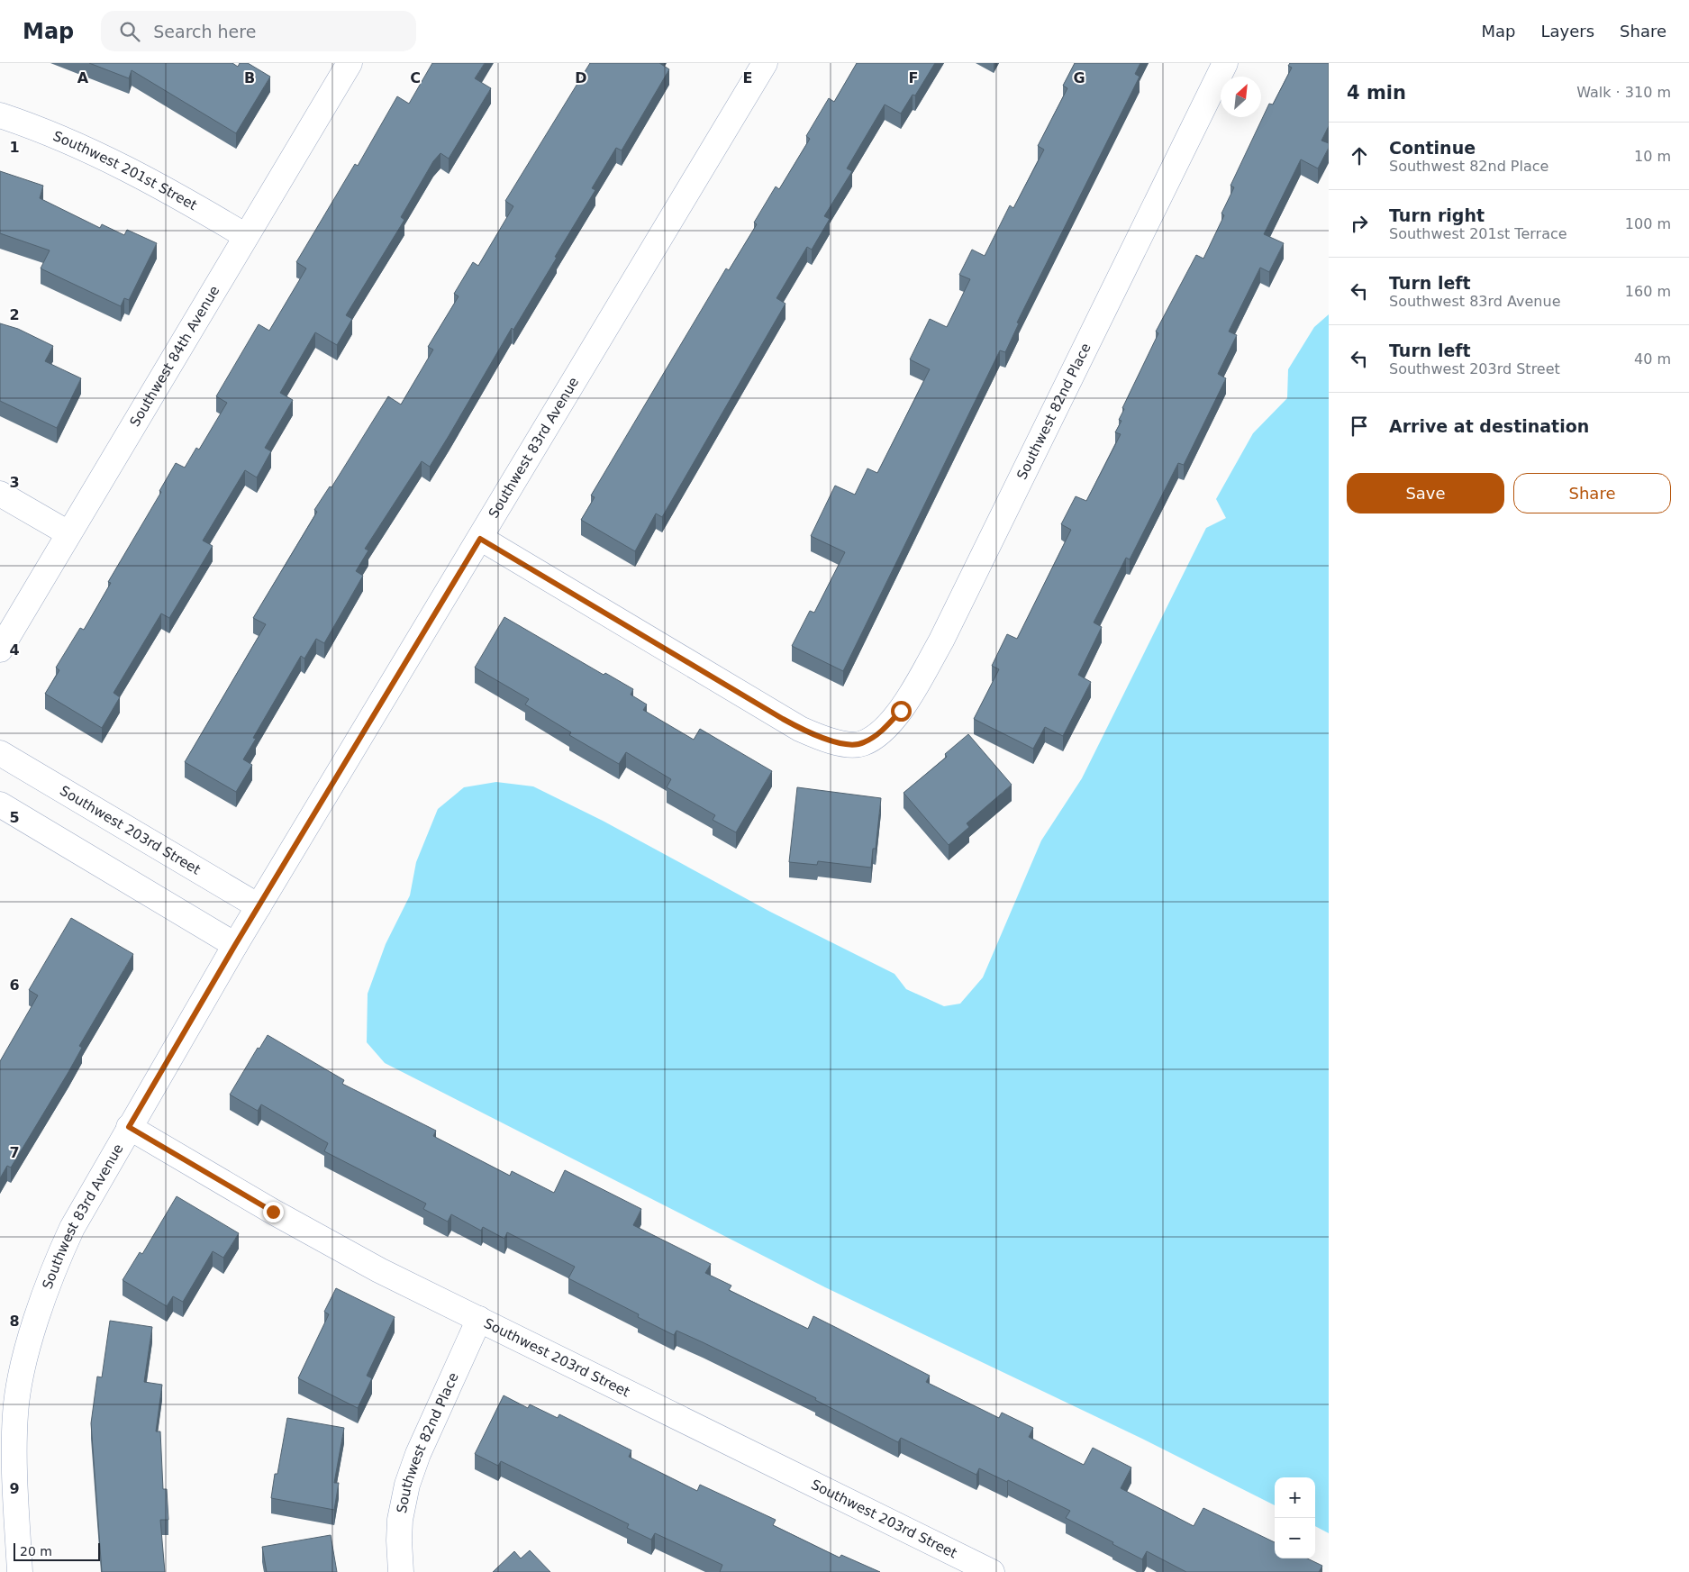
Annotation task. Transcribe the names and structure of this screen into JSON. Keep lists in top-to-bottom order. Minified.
{"streets":{"street":["Southwest 201st Street","Southwest 84th Avenue","Southwest 82nd Place","Southwest 83rd Avenue","Southwest 203rd Street"]},"crossings":[["Southwest 201st Street","Southwest 84th Avenue"],["Southwest 82nd Place","Southwest 83rd Avenue"],["Southwest 82nd Place","Southwest 203rd Street"],["Southwest 83rd Avenue","Southwest 203rd Street"]],"scale_bar":"20 m","north":"top right","page":{"header":"Map","search":"Search here","nav":["Map","Layers","Share"],"heading":["4 min","Walk · 310 m"],"list":[["Continue","Southwest 82nd Place","10 m"],["Turn right","Southwest 201st Terrace","100 m"],["Turn left","Southwest 83rd Avenue","160 m"],["Turn left","Southwest 203rd Street","40 m"],"Arrive at destination"],"buttons":["Save","Share"],"map_buttons":["+","−"],"scale":"20 m"},"grid":{"columns":["A","B","C","D","E","F","G"],"rows":["1","2","3","4","5","6","7","8","9"]}}
